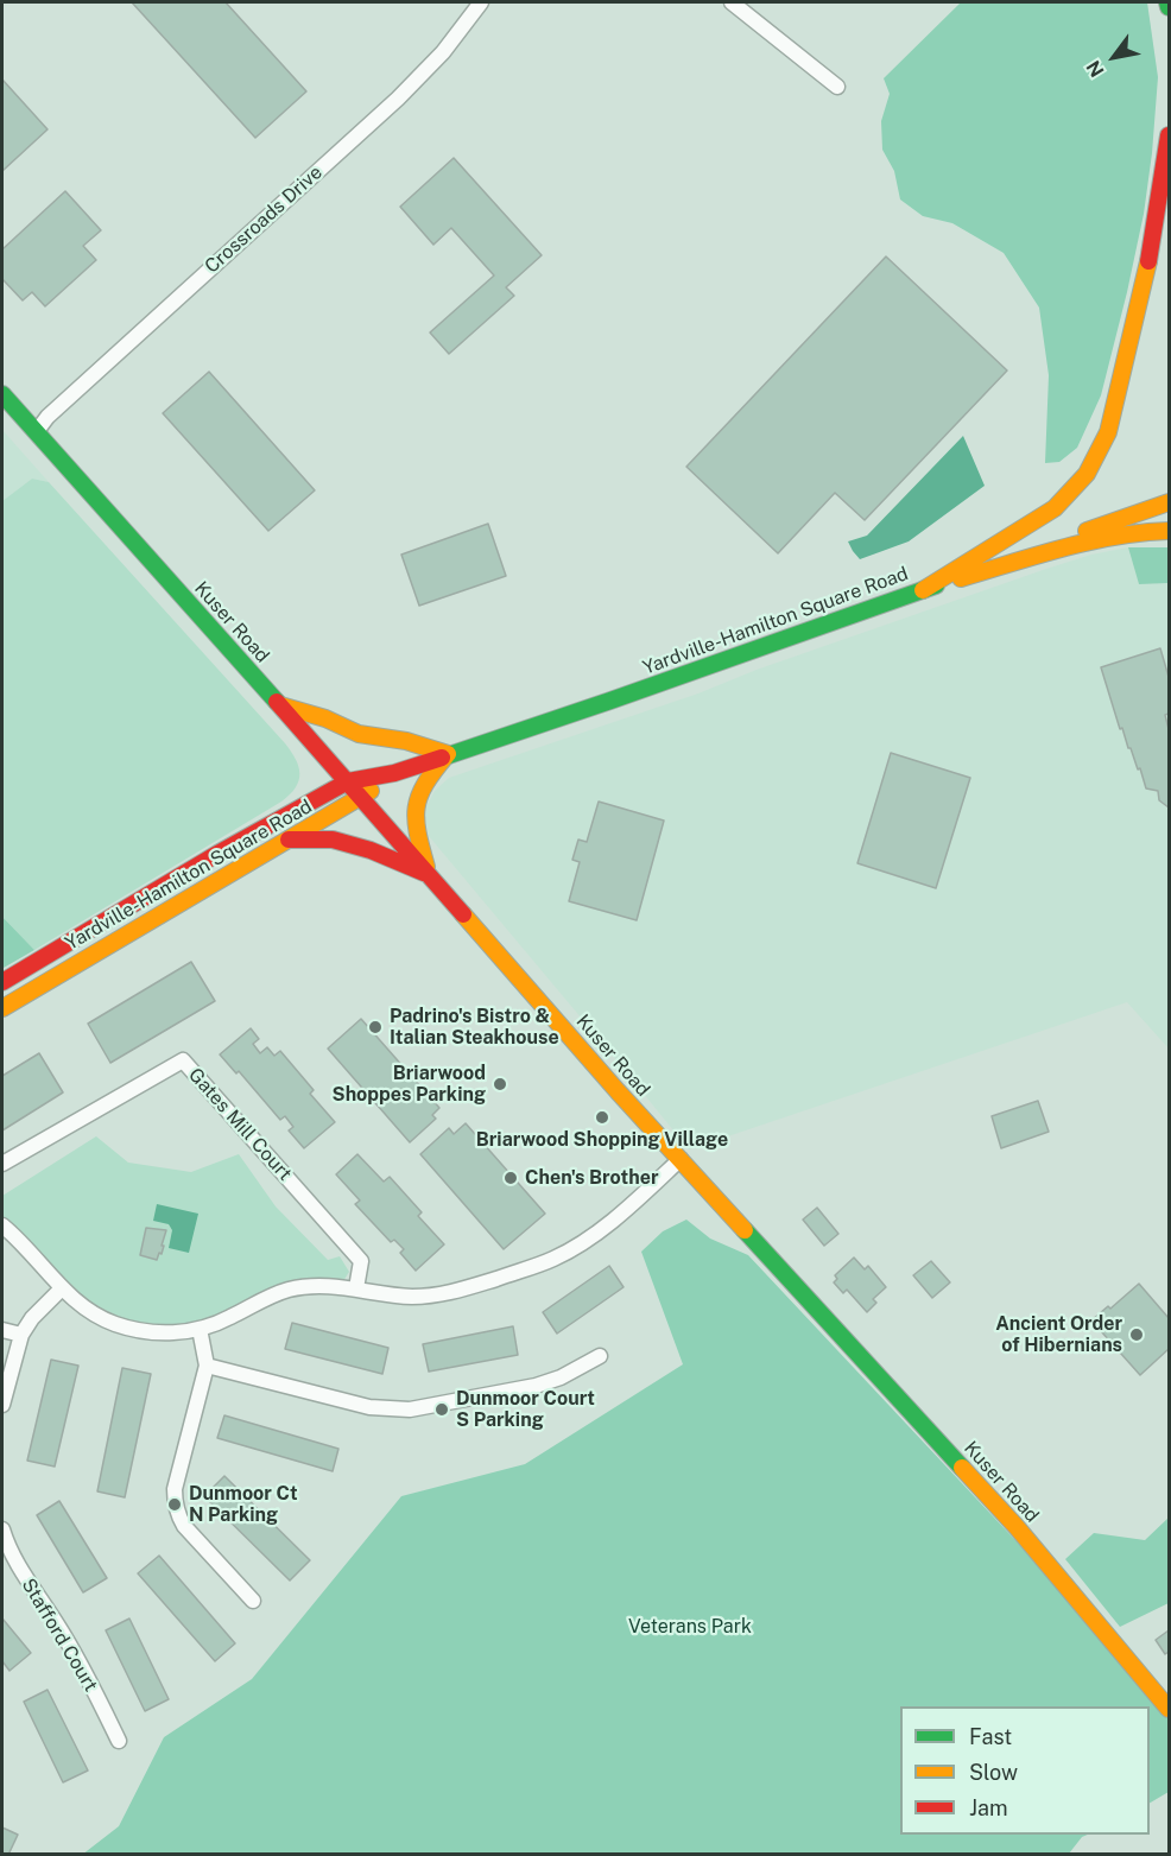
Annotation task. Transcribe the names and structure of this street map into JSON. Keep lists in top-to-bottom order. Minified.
{"streets":{"main road":["Yardville-Hamilton Square Road","Kuser Road"],"street":["Crossroads Drive","Gates Mill Court","Stafford Court"]},"crossings":[["Crossroads Drive","Kuser Road"],["Yardville-Hamilton Square Road","Kuser Road"]],"parks":["Veterans Park"],"places":["Padrino's Bistro & Italian Steakhouse","Briarwood Shoppes Parking","Briarwood Shopping Village","Chen's Brother","Ancient Order of Hibernians","Dunmoor Court S Parking","Dunmoor Ct N Parking"],"legend":["Fast","Slow","Jam"],"north":"bottom left"}
